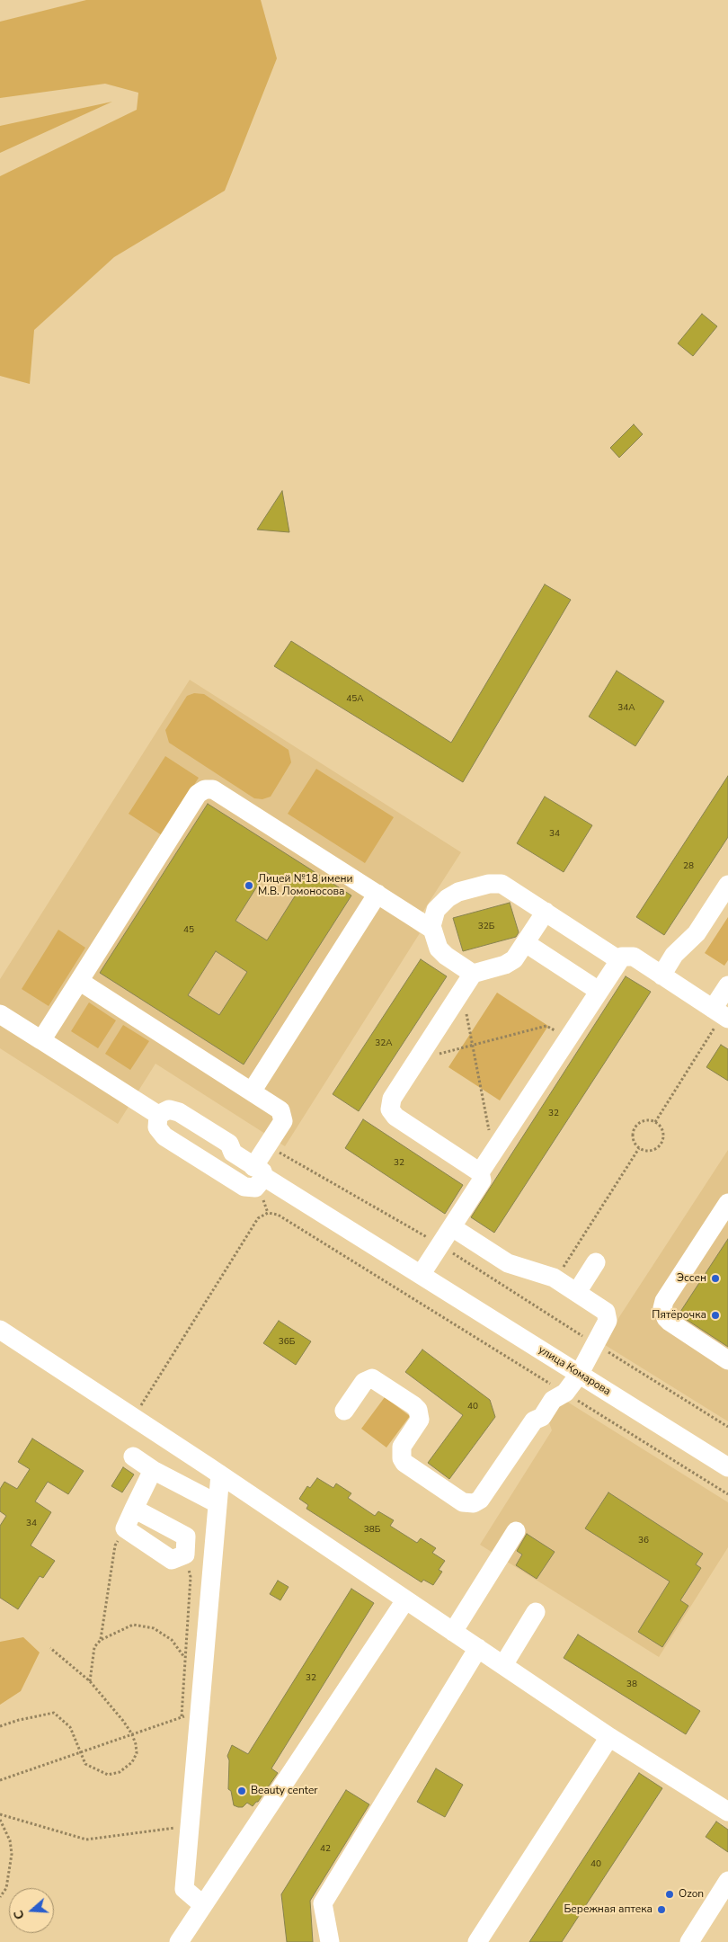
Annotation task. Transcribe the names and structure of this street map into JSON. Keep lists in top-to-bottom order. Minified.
{"streets":{"street":["улица Комарова"]},"places":["Лицей №18 имени М.В. Ломоносова","Эссен","Пятёрочка","Beauty center","Ozon","Бережная аптека"],"house_numbers":["45А","34А","34","28","32Б","45","32А","32","32","36Б","40","34","38Б","36","32","38","42","40"],"north":"left"}
